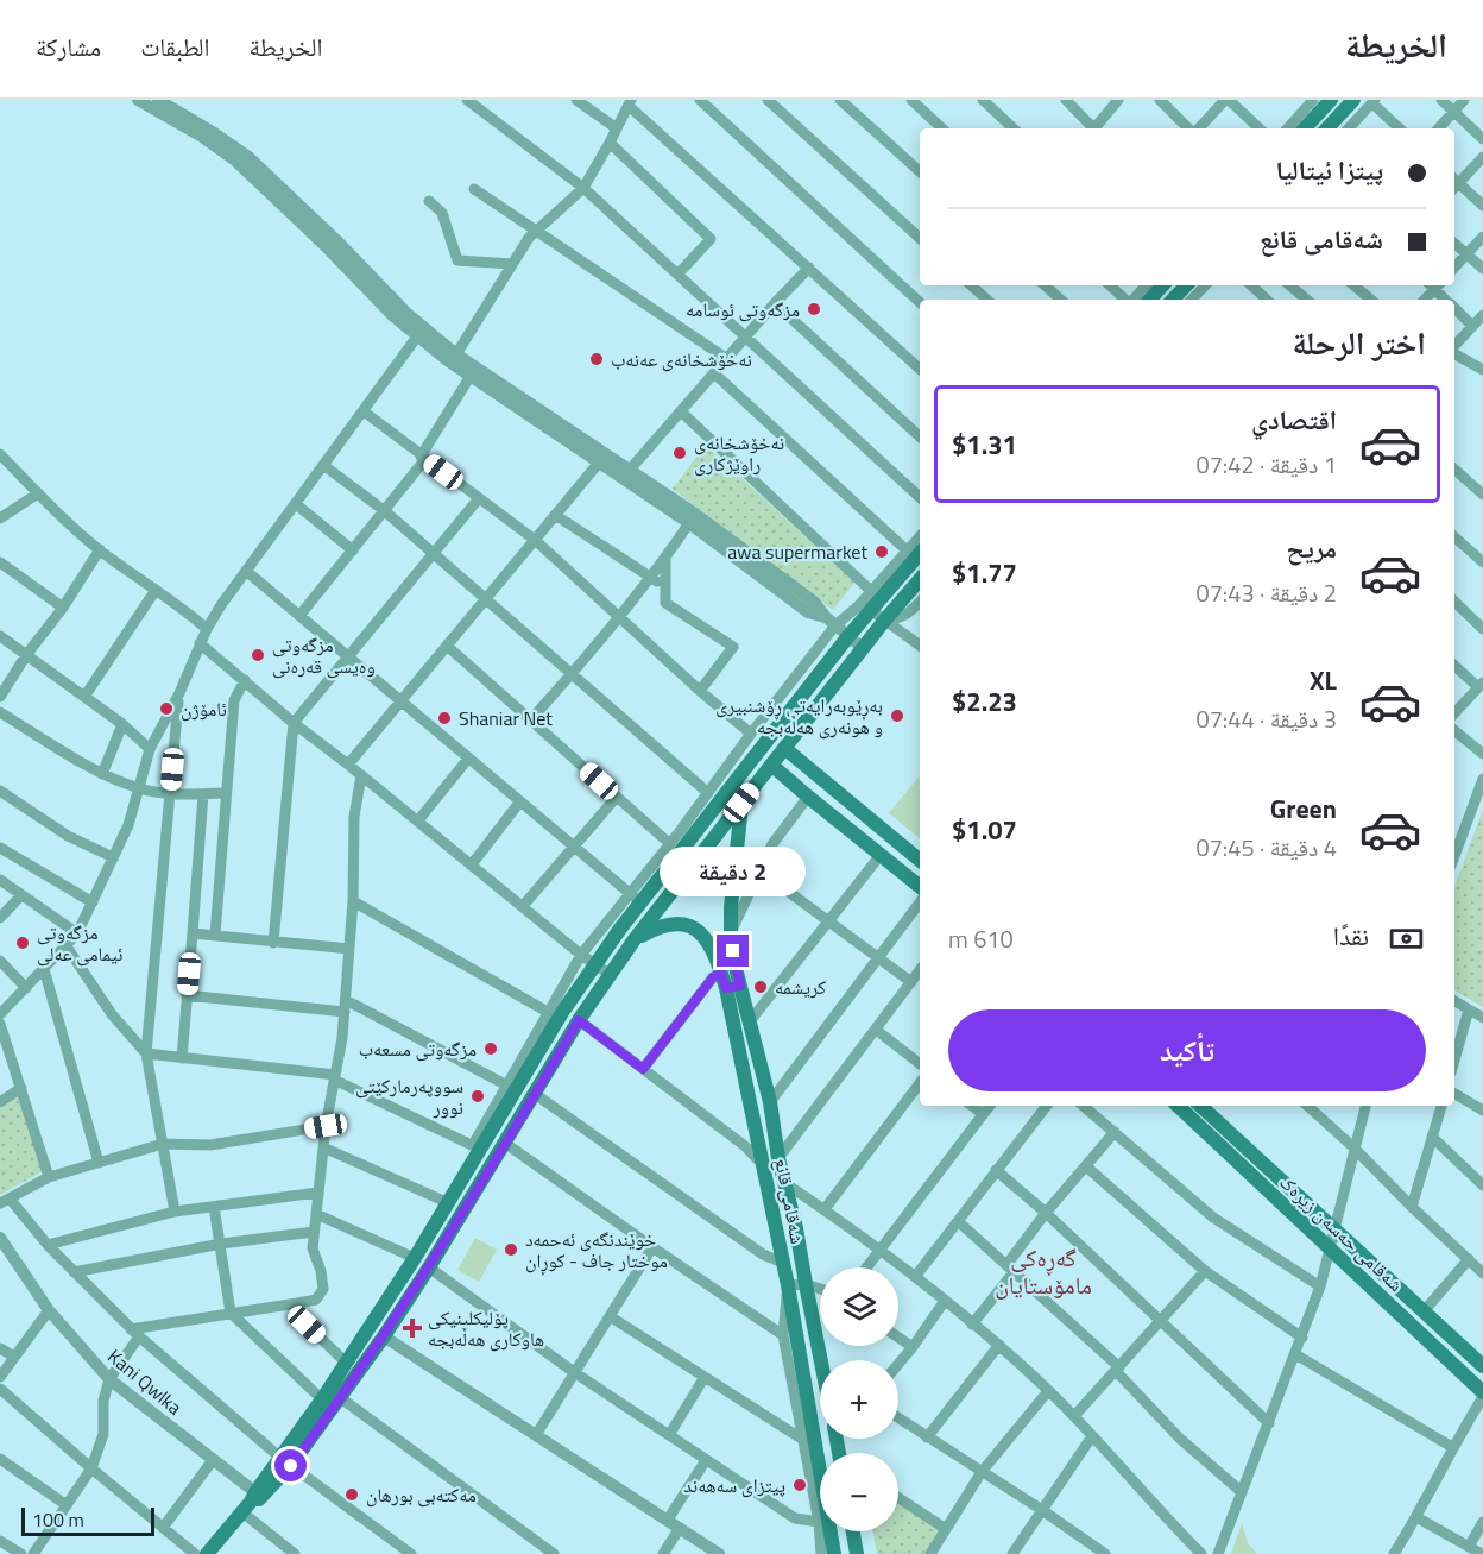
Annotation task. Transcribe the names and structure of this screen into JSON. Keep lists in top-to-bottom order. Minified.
{"streets":{"main road":["شەقامی قانع","شەقامی حەسەن زیرەک"],"street":["Kani Qwlka"]},"districts":["گەڕەکی مامۆستایان"],"places":{"other":["مزگەوتی ئوسامە","نەخۆشخانەی عەنەب","نەخۆشخانەی راوێژکاری","awa supermarket","مزگەوتی وەیسی قەرەنی","ئامۆژن","بەڕێوبەرایەتی ڕۆشنبیری و هونەری هەڵەبجە","Shaniar Net","مزگەوتی ئیمامی عەلی","کریشمە","مزگەوتی مسعەب","سووپەرمارکێتی نوور","خوێندنگەی ئەحمەد موختار جاف - کوڕان","پیتزای سەهەند","مەکتەبی بورهان"],"health":["پۆلیکلینیکی هاوکاری هەڵەبجە"]},"scale_bar":"100 m","page":{"header":"الخريطة","nav":["الخريطة","الطبقات","مشاركة"],"banner":["پیتزا ئیتالیا","شەقامی قانع"],"heading":"اختر الرحلة","list":[{"name":"اقتصادي","note":"1 دقيقة · 07:42","value":"$1.31"},{"name":"مريح","note":"2 دقيقة · 07:43","value":"$1.77"},{"name":"XL","note":"3 دقيقة · 07:44","value":"$2.23"},{"name":"Green","note":"4 دقيقة · 07:45","value":"$1.07"}],"bubble":"2 دقيقة","pay":["نقدًا","610 m"],"buttons":"تأكيد","map_buttons":["+","−"],"scale":"100 m"}}
